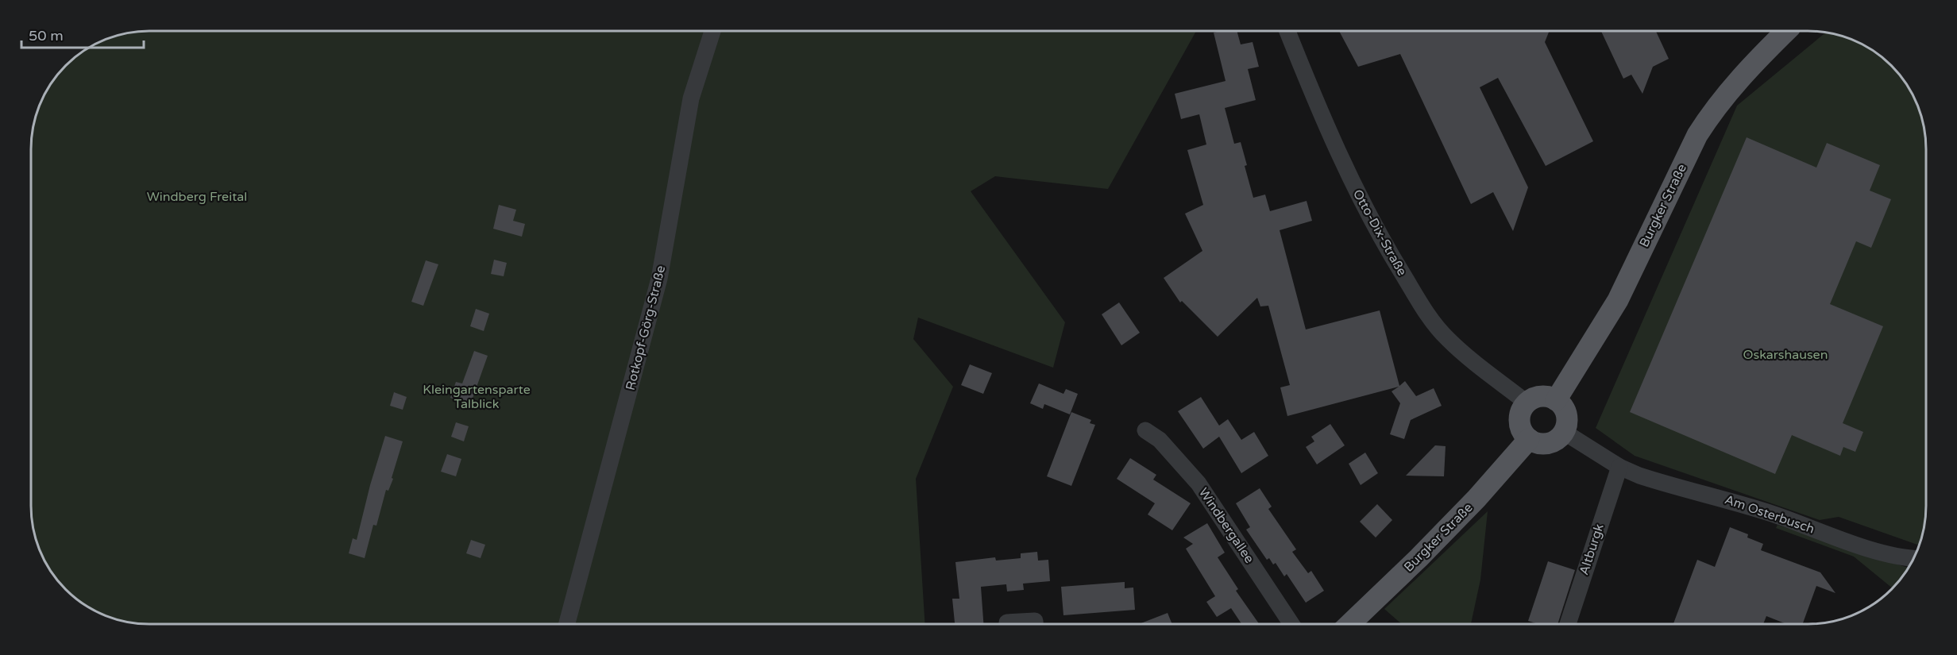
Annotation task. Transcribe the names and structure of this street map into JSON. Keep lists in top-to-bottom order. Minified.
{"streets":{"main road":["Burgker Straße"],"street":["Otto-Dix-Straße","Rotkopf-Görg-Straße","Am Osterbusch","Windbergallee","Altburgk"]},"crossings":[["Burgker Straße","Otto-Dix-Straße"],["Burgker Straße","Am Osterbusch"],["Otto-Dix-Straße","Am Osterbusch"],["Am Osterbusch","Altburgk"]],"parks":["Windberg Freital","Oskarshausen","Kleingartensparte Talblick"],"scale_bar":"50 m"}
